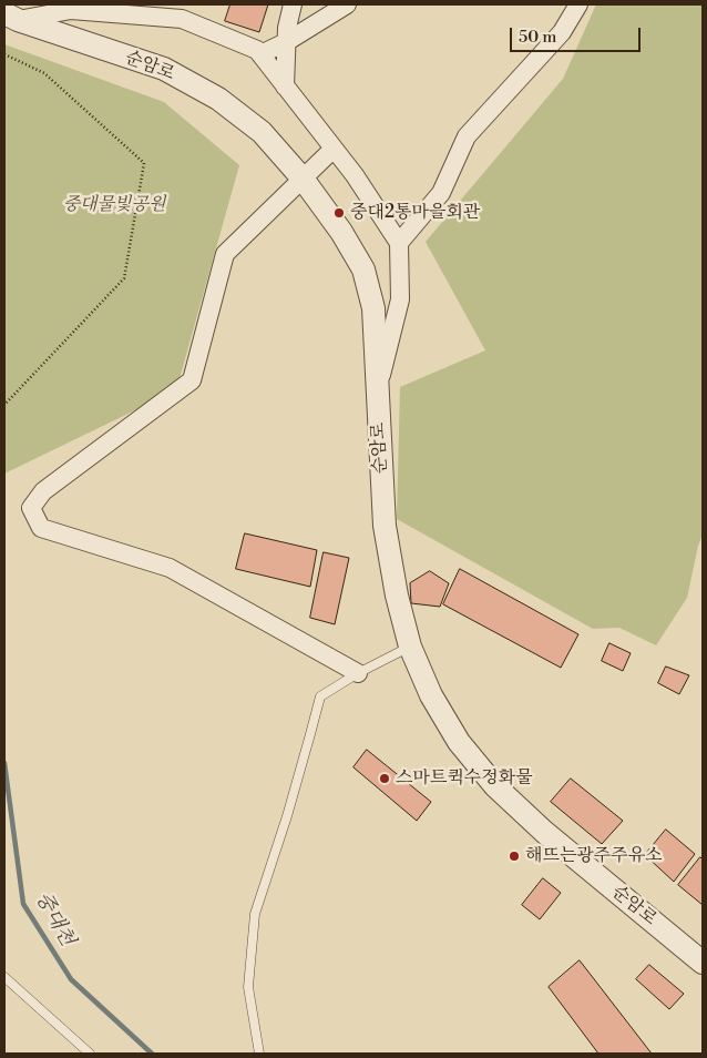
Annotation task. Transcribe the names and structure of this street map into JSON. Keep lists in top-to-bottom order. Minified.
{"streets":{"street":["순암로"]},"water":["중대천"],"parks":["중대물빛공원"],"places":["중대2통마을회관","스마트퀵수정화물","해뜨는광주주유소"],"scale_bar":"50 m"}
